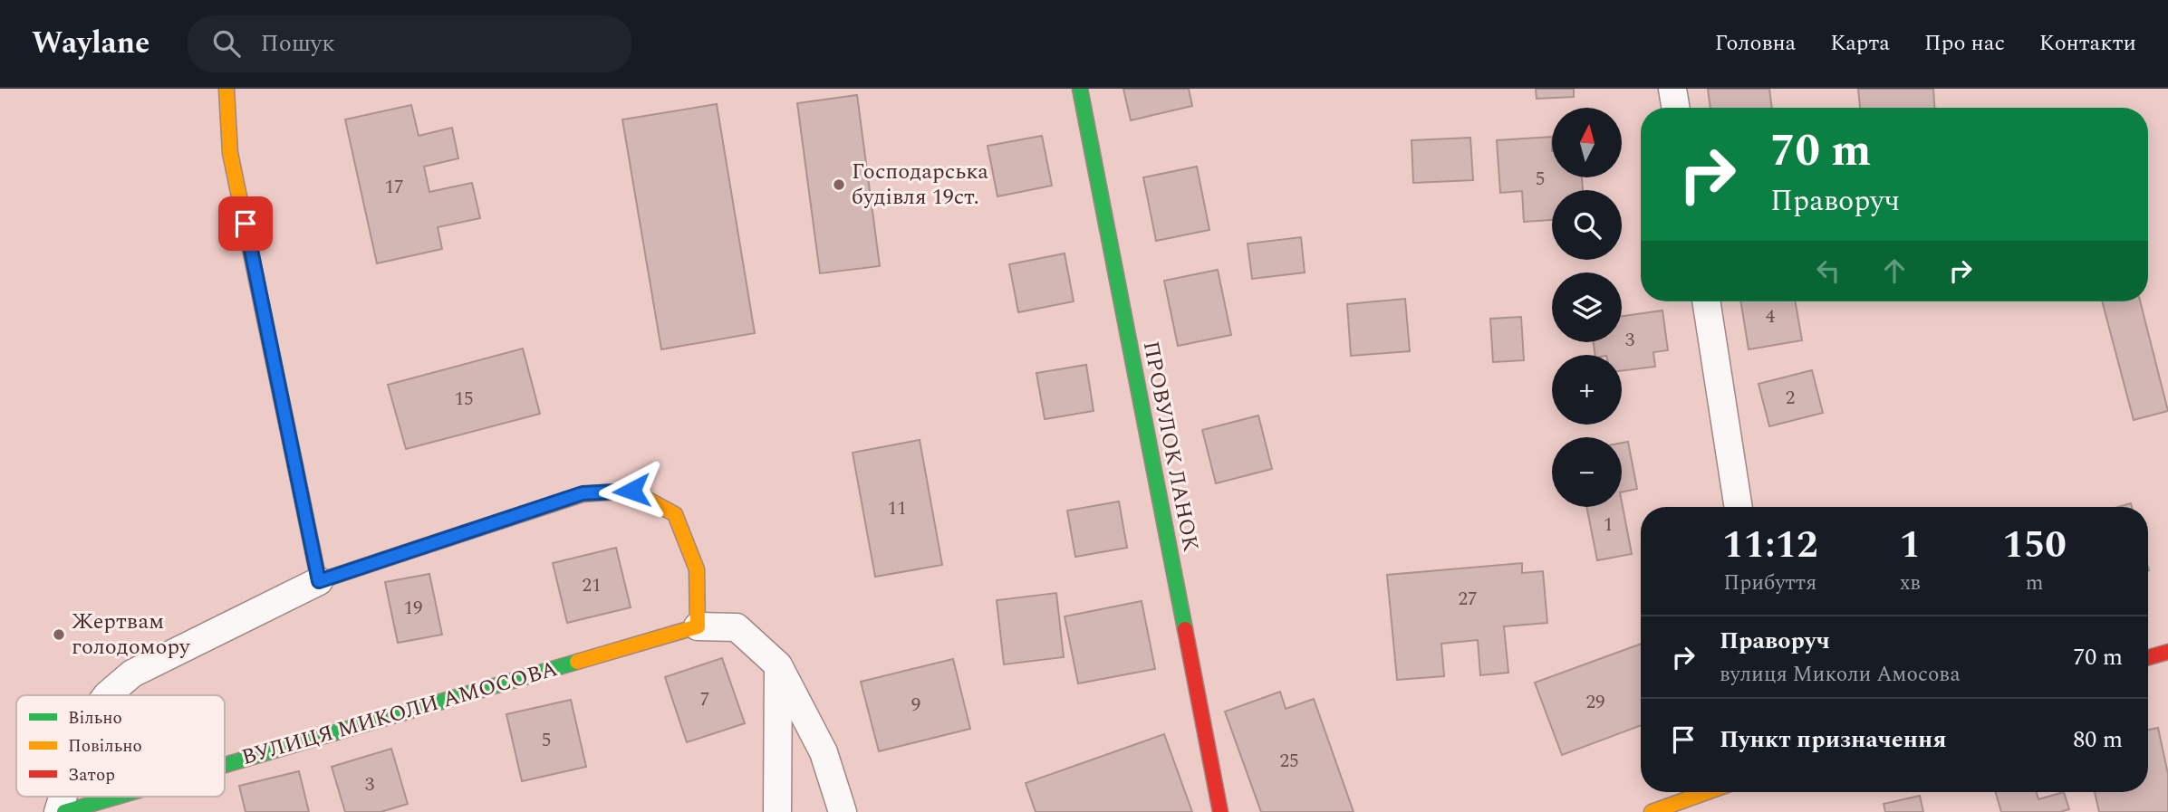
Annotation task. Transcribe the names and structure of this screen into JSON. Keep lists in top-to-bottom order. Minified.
{"streets":{"street":["ПРОВУЛОК ЛАНОК","ВУЛИЦЯ МИКОЛИ АМОСОВА"]},"places":["Господарська будівля 19ст.","Жертвам голодомору"],"house_numbers":["5","17","4","3","2","15","11","1","21","27","19","7","29","9","5","25","3"],"legend":["Вільно","Повільно","Затор"],"north":"top","page":{"header":"Waylane","search":"Пошук","nav":["Головна","Карта","Про нас","Контакти"],"map_buttons":["+","−"],"turn":["70 m","Праворуч"],"eta":["11:12","Прибуття","1","хв","150","m"],"list":[{"name":"Праворуч","note":"вулиця Миколи Амосова","value":"70 m"},{"name":"Пункт призначення","value":"80 m"}]}}
